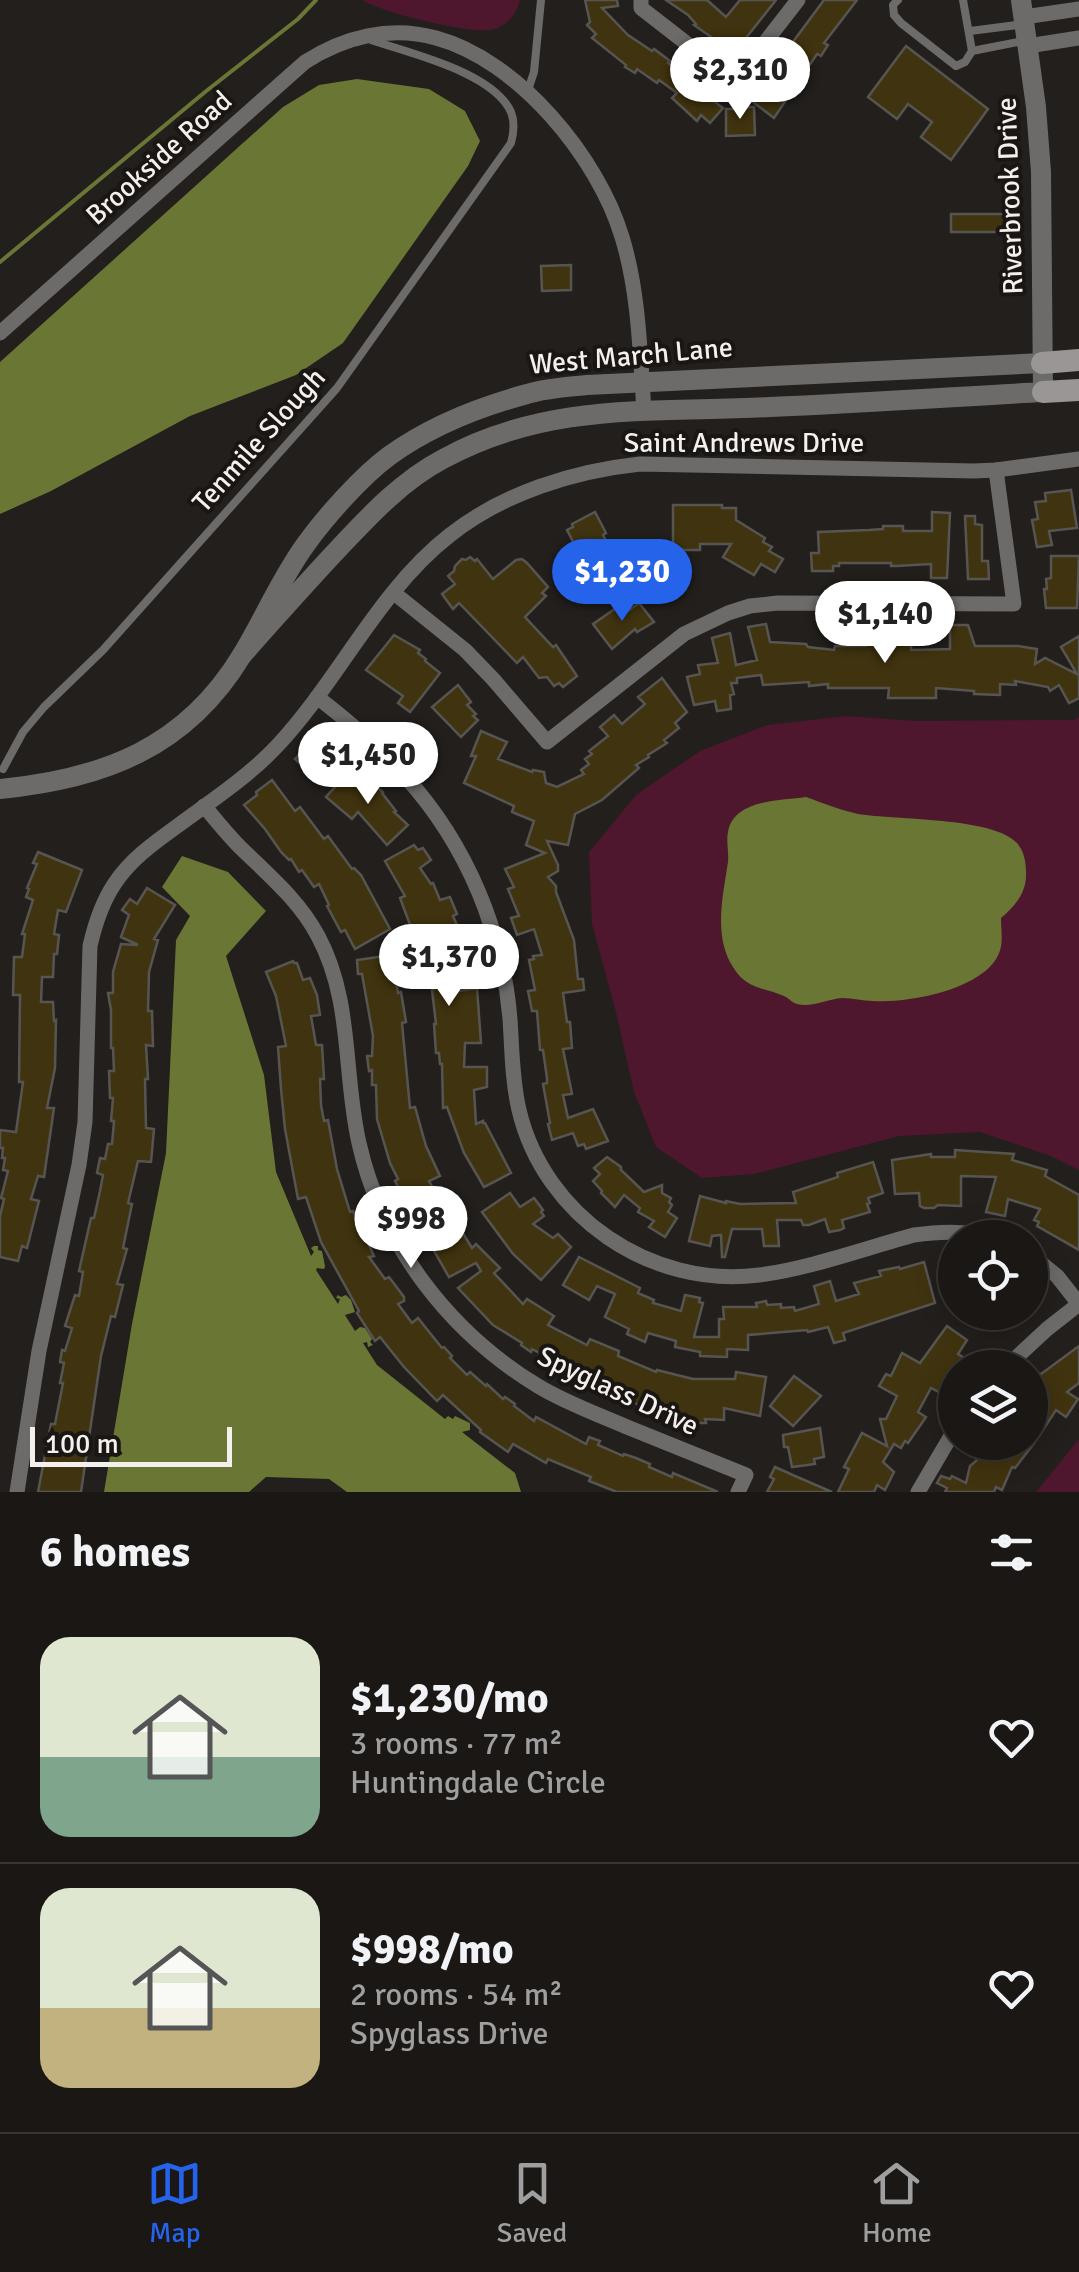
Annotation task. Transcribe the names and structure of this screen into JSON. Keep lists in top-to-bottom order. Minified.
{"streets":{"main road":["West March Lane"],"street":["Brookside Road","Riverbrook Drive","Saint Andrews Drive","Spyglass Drive"],"lane":["Tenmile Slough"]},"crossings":[["Brookside Road","West March Lane"],["Brookside Road","Tenmile Slough"],["Riverbrook Drive","West March Lane"],["West March Lane","Tenmile Slough"],["Saint Andrews Drive","Spyglass Drive"]],"scale_bar":"100 m","page":{"price":["$2,310","$1,230","$1,140","$1,450","$1,370","$998"],"scale":"100 m","heading":"6 homes","list":[{"name":"$1,230/mo","note":"3 rooms · 77 m² · Huntingdale Circle"},{"name":"$998/mo","note":"2 rooms · 54 m² · Spyglass Drive"}],"tabs":["Map","Saved","Home"]}}
